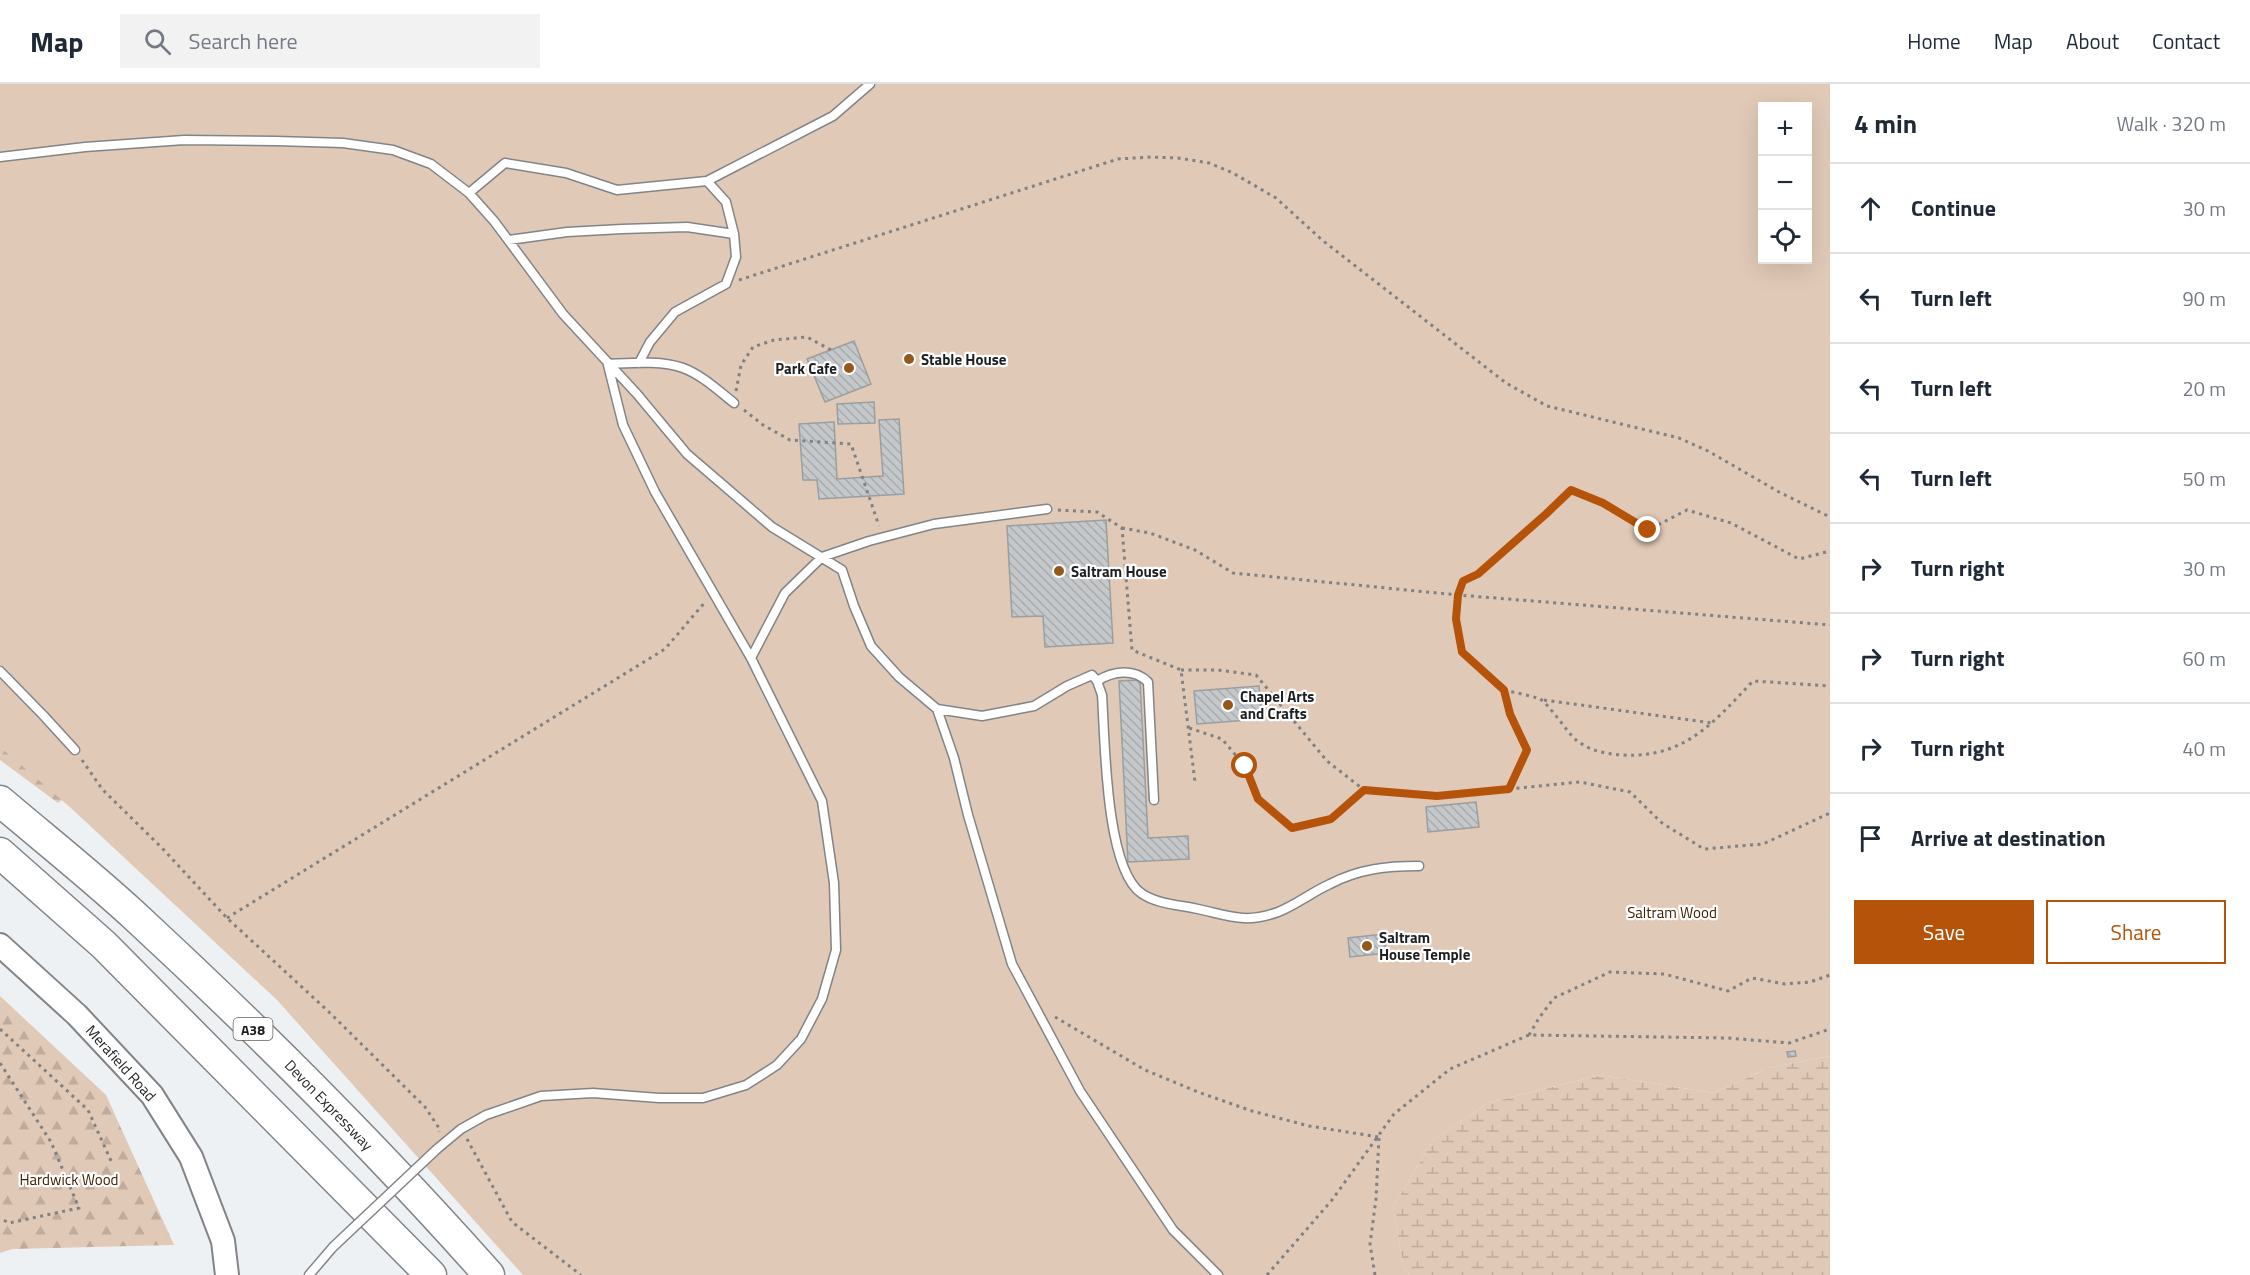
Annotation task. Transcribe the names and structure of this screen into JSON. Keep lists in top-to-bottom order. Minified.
{"streets":{"highway":["A38","Devon Expressway"],"street":["Merafield Road"]},"parks":["Saltram Wood","Hardwick Wood"],"places":["Stable House","Park Cafe","Saltram House","Chapel Arts and Crafts","Saltram House Temple"],"page":{"header":"Map","search":"Search here","nav":["Home","Map","About","Contact"],"heading":["4 min","Walk · 320 m"],"map_buttons":["+","−"],"list":[["Continue","30 m"],["Turn left","90 m"],["Turn left","20 m"],["Turn left","50 m"],["Turn right","30 m"],["Turn right","60 m"],["Turn right","40 m"],"Arrive at destination"],"buttons":["Save","Share"]}}
